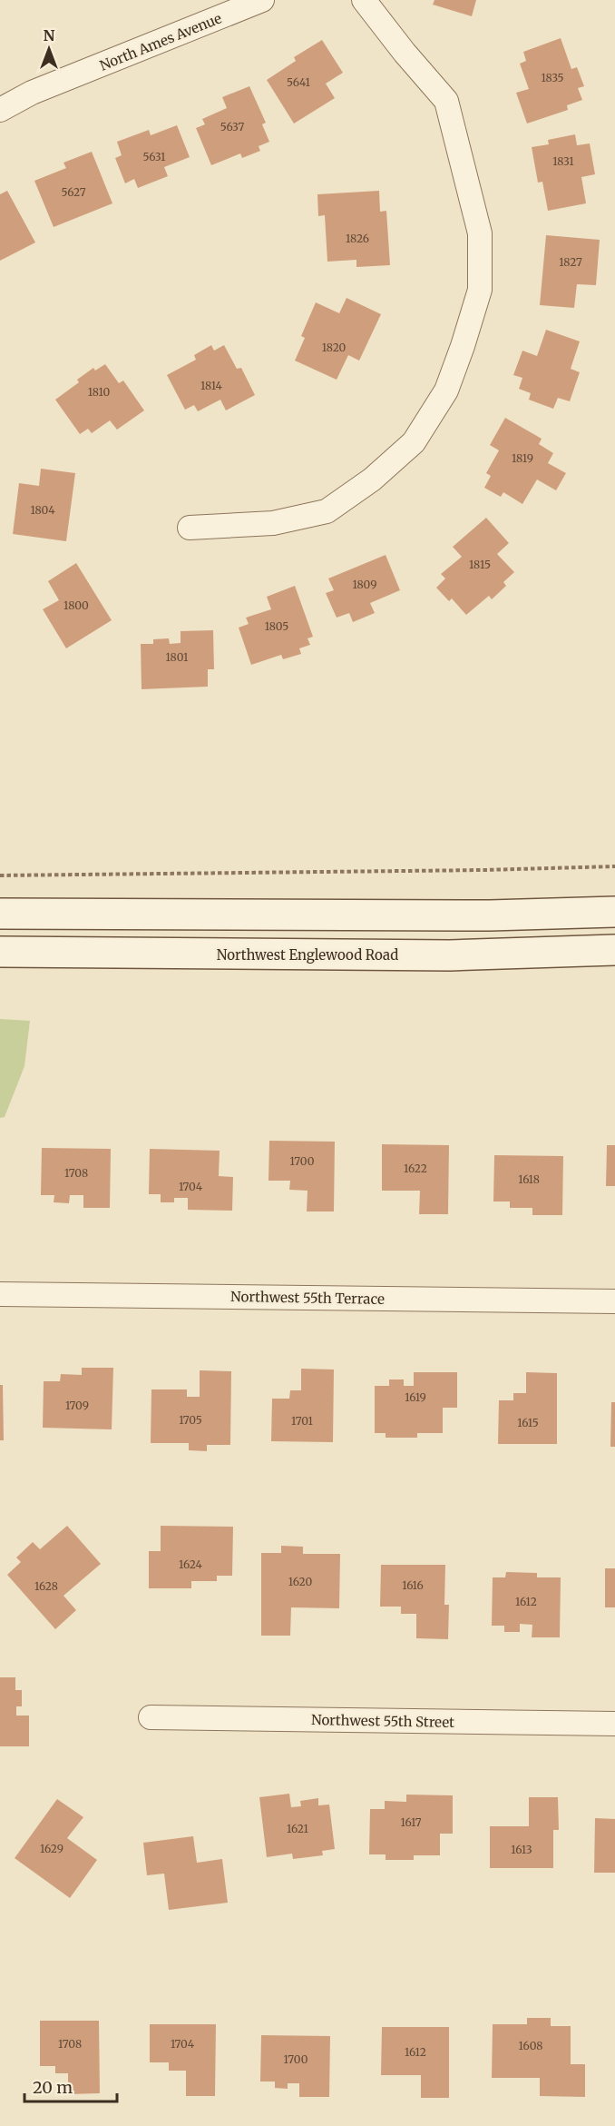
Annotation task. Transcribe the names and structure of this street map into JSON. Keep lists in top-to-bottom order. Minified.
{"streets":{"main road":["Northwest Englewood Road"],"street":["North Ames Avenue","Northwest 55th Terrace","Northwest 55th Street"]},"house_numbers":["1835","5641","5637","5631","1831","5627","1826","1827","1820","1814","1810","1819","1804","1815","1809","1800","1805","1801","1700","1622","1708","1618","1704","1619","1709","1705","1701","1615","1624","1620","1616","1628","1612","1617","1621","1629","1613","1708","1704","1608","1612","1700"],"scale_bar":"20 m","north":"top"}
